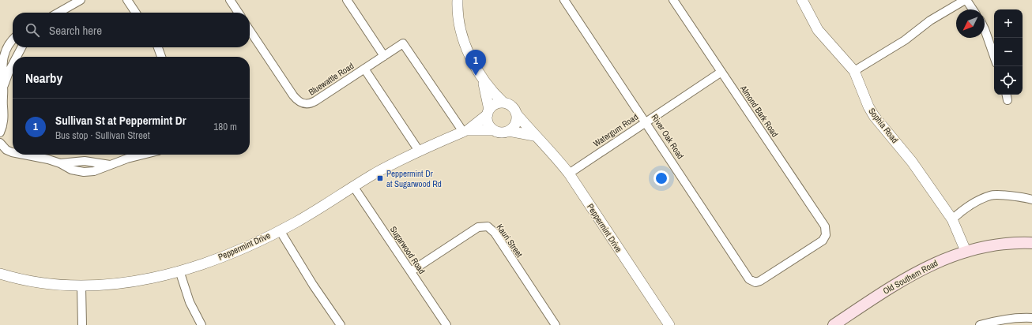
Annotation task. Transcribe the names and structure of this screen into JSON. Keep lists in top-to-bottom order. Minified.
{"streets":{"main road":["Old Southern Road"],"street":["Bluewattle Road","Almond Bark Road","Sophia Road","Watergum Road","River Oak Road","Peppermint Drive","Kauri Street","Sugarwood Road"]},"crossings":[["Bluewattle Road","Peppermint Drive"],["Almond Bark Road","Watergum Road"],["Almond Bark Road","River Oak Road"],["Sophia Road","Old Southern Road"],["Watergum Road","River Oak Road"],["Watergum Road","Peppermint Drive"],["Peppermint Drive","Sugarwood Road"],["Kauri Street","Sugarwood Road"]],"places":{"transit":["Peppermint Dr at Sugarwood Rd"]},"north":"bottom left","page":{"map_buttons":["+","−"],"search":"Search here","pins":"1","heading":"Nearby","list":[{"mark":"1","name":"Sullivan St at Peppermint Dr","note":"Bus stop · Sullivan Street","value":"180 m"}]}}
